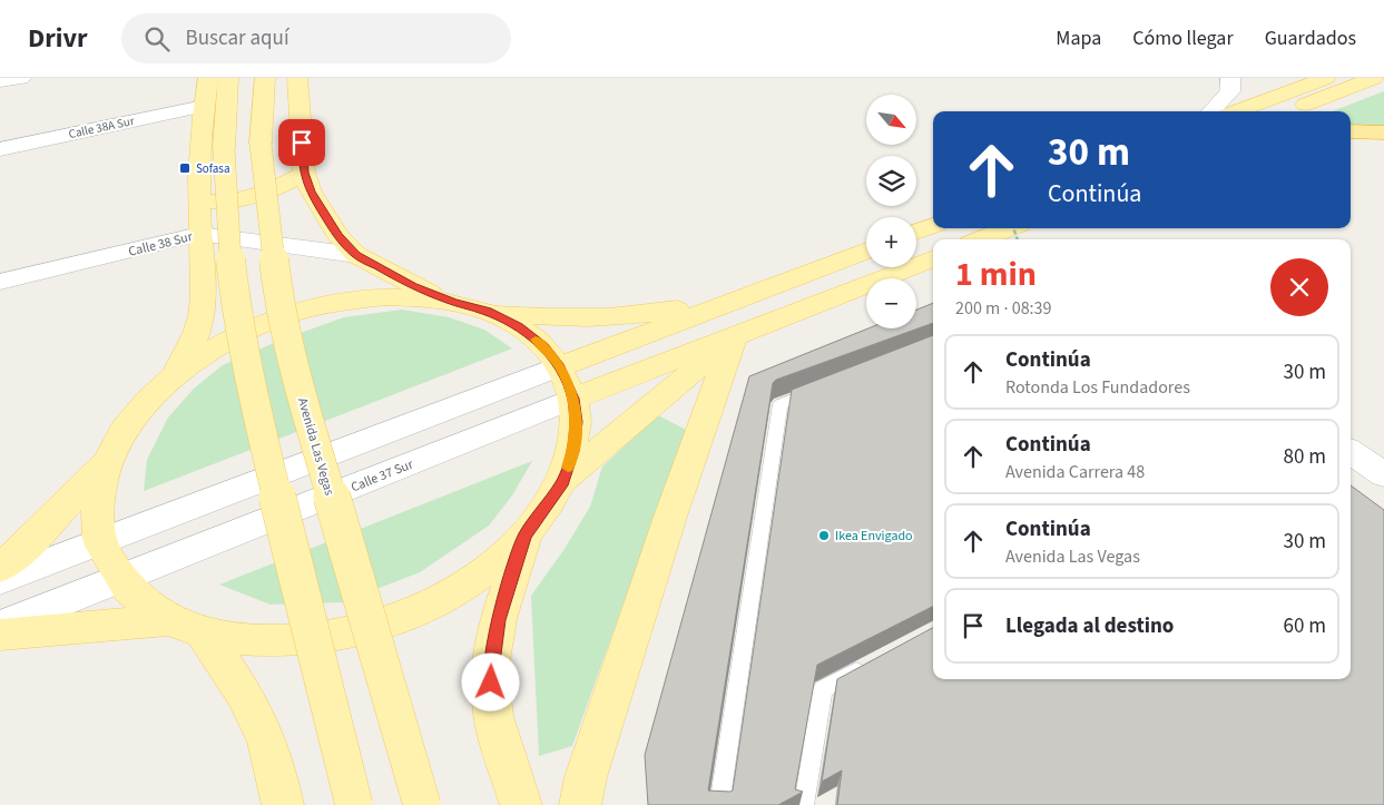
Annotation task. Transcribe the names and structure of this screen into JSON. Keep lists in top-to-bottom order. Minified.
{"streets":{"main road":["Avenida Las Vegas","Calle 37 Sur"],"street":["Calle 38A Sur","Calle 38 Sur"]},"places":{"transit":["Sofasa"],"other":["Ikea Envigado"]},"north":"bottom right","page":{"header":"Drivr","search":"Buscar aquí","nav":["Mapa","Cómo llegar","Guardados"],"map_buttons":["+","−"],"turn":["30 m","Continúa"],"heading":["1 min","200 m · 08:39"],"list":[{"name":"Continúa","note":"Rotonda Los Fundadores","value":"30 m"},{"name":"Continúa","note":"Avenida Carrera 48","value":"80 m"},{"name":"Continúa","note":"Avenida Las Vegas","value":"30 m"},{"name":"Llegada al destino","value":"60 m"}]}}
